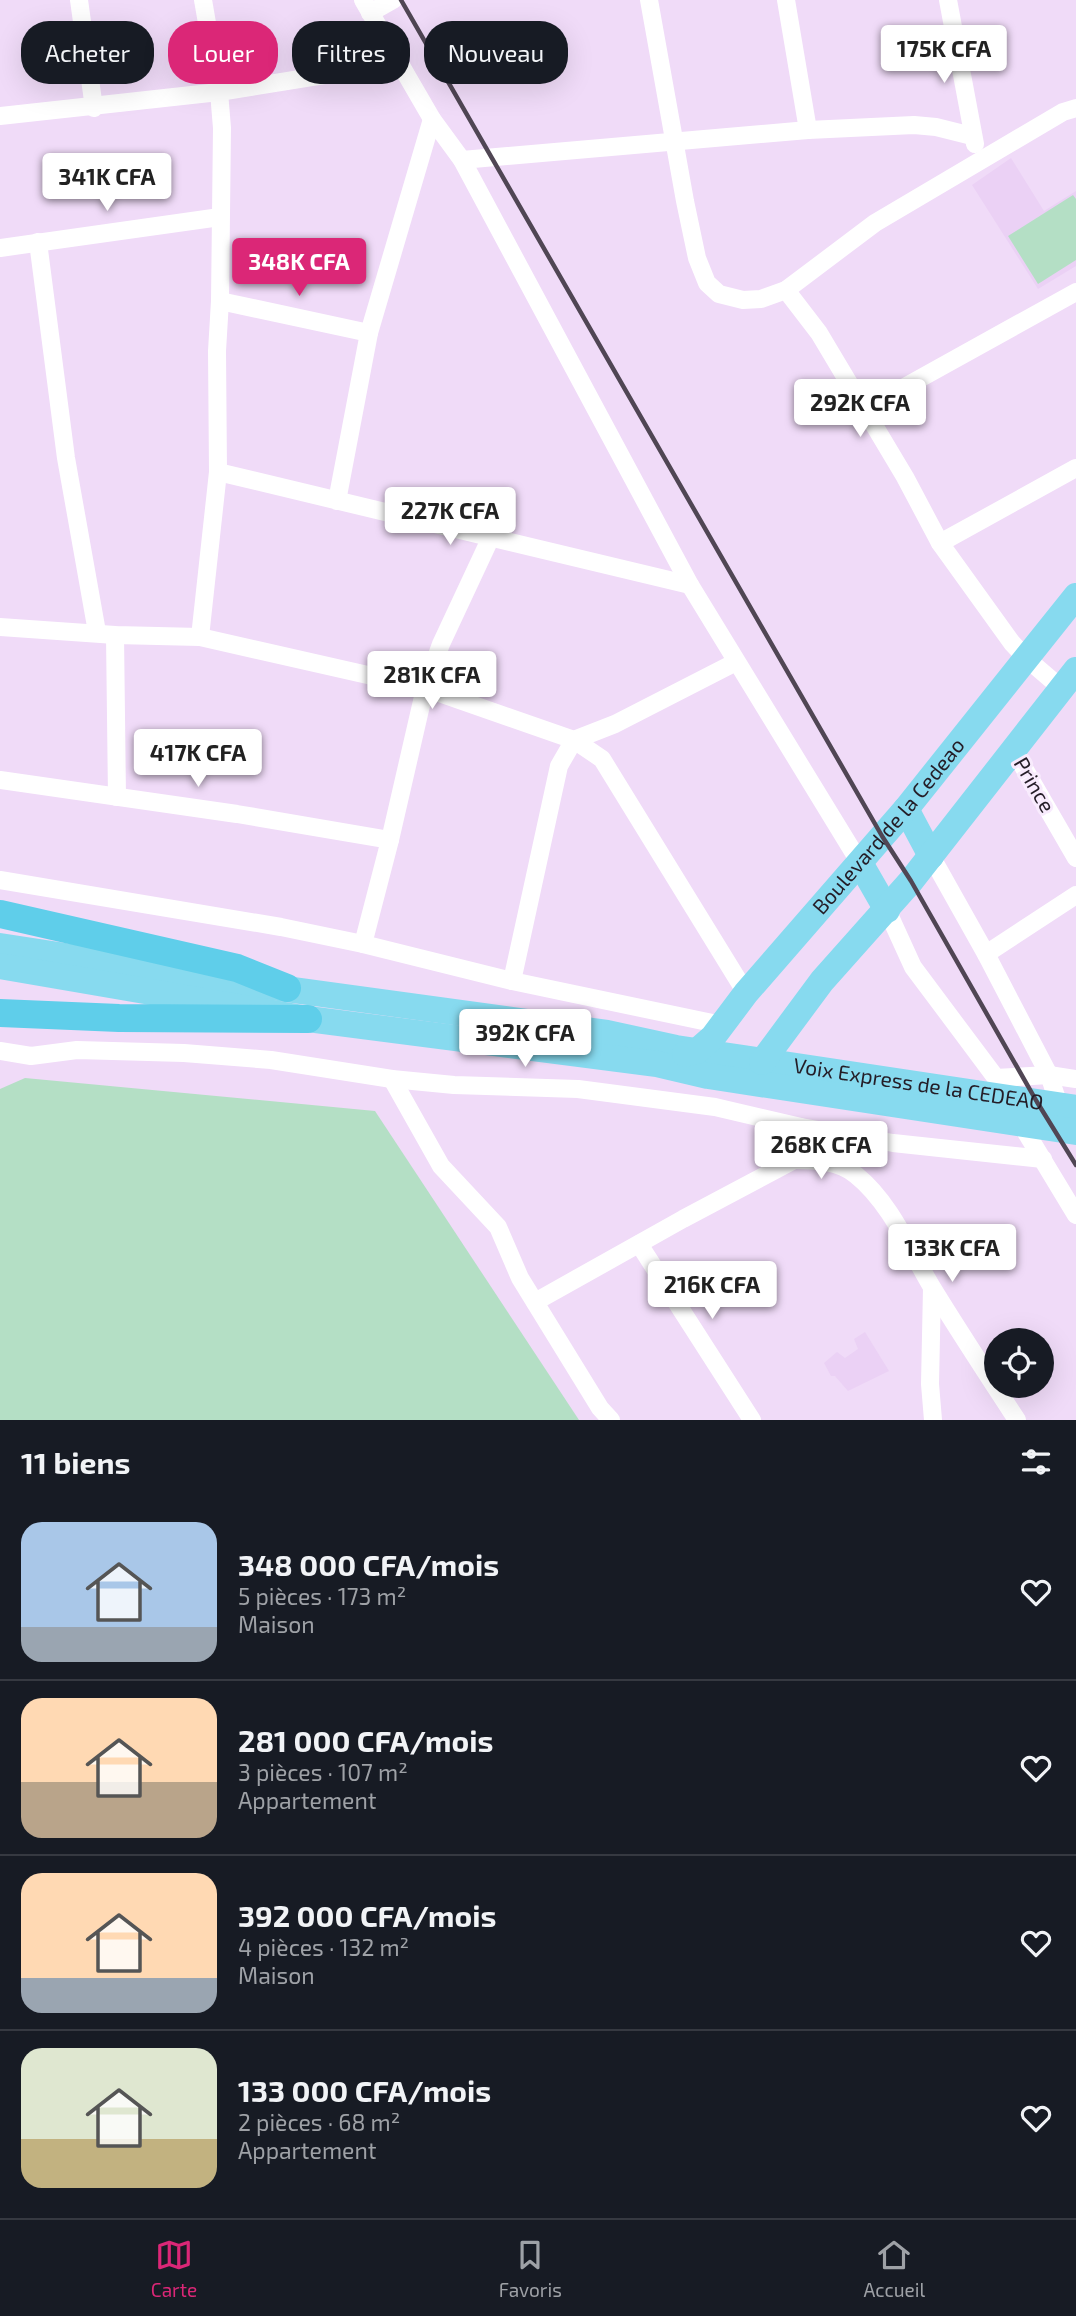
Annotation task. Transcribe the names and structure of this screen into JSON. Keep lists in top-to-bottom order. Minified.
{"streets":{"main road":["Boulevard de la Cedeao","Voix Express de la CEDEAO"],"street":["Prince"]},"page":{"chip":["Acheter","Louer","Filtres","Nouveau"],"price":["175K CFA","341K CFA","348K CFA","292K CFA","227K CFA","281K CFA","417K CFA","392K CFA","268K CFA","133K CFA","216K CFA"],"heading":"11 biens","list":[{"name":"348 000 CFA/mois","note":"5 pièces · 173 m² · Maison"},{"name":"281 000 CFA/mois","note":"3 pièces · 107 m² · Appartement"},{"name":"392 000 CFA/mois","note":"4 pièces · 132 m² · Maison"},{"name":"133 000 CFA/mois","note":"2 pièces · 68 m² · Appartement"}],"tabs":["Carte","Favoris","Accueil"]}}
